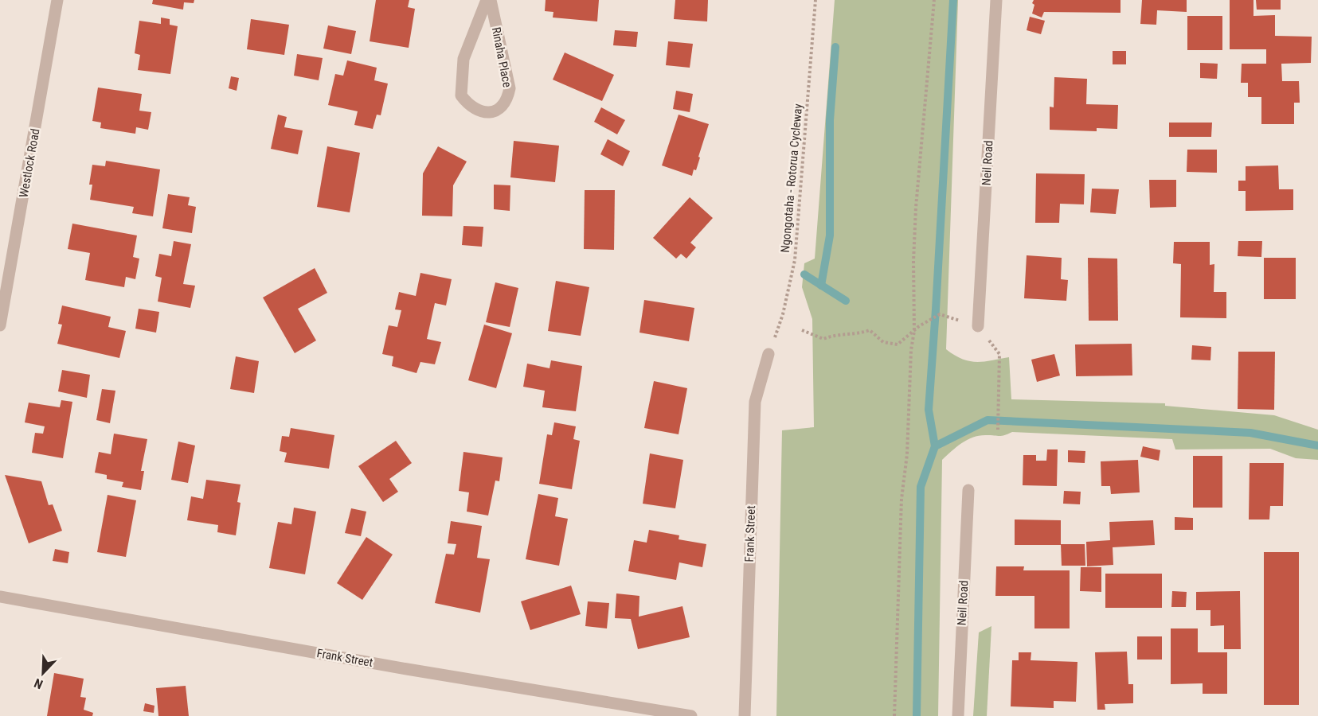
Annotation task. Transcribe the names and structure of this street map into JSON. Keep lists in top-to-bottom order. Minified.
{"streets":{"street":["Rinaha Place","Westlock Road","Neil Road","Frank Street"],"path":["Ngongotaha - Rotorua Cycleway"]},"crossings":[["Ngongotaha - Rotorua Cycleway","Frank Street"]],"north":"bottom left"}
